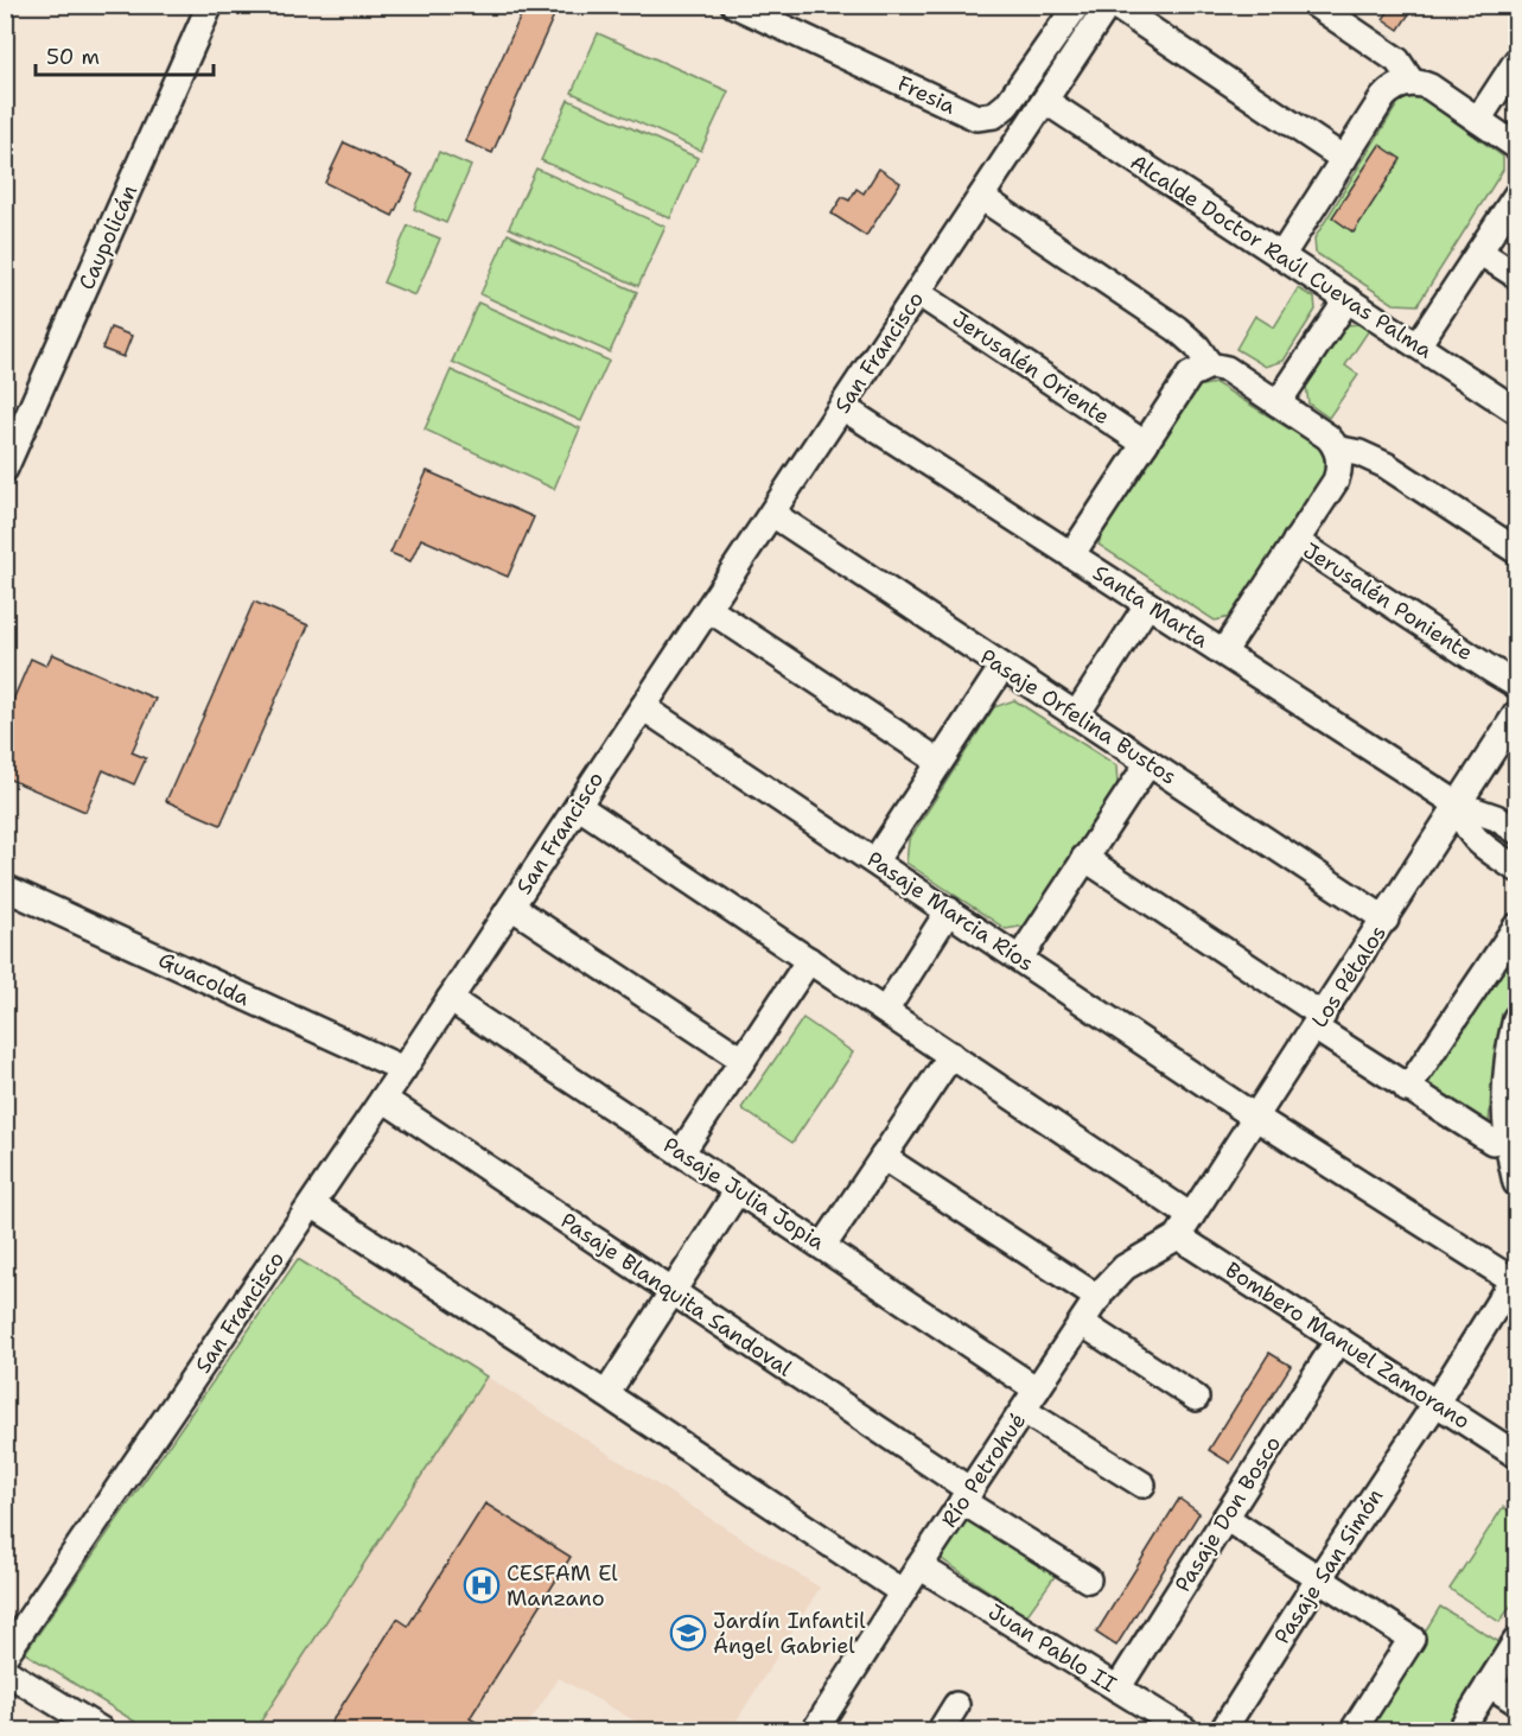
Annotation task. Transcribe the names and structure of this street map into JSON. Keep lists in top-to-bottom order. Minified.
{"streets":{"street":["Fresia","Caupolicán","Alcalde Doctor Raúl Cuevas Palma","San Francisco","Jerusalén Oriente","Jerusalén Poniente","Santa Marta","Pasaje Orfelina Bustos","Pasaje Marcia Ríos","Los Pétalos","Guacolda","Pasaje Julia Jopia","Pasaje Blanquita Sandoval","Bombero Manuel Zamorano","Río Petrohué","Pasaje Don Bosco","Pasaje San Simón","Juan Pablo II"]},"crossings":[["Alcalde Doctor Raúl Cuevas Palma","San Francisco"],["San Francisco","Jerusalén Oriente"],["San Francisco","Santa Marta"],["San Francisco","Pasaje Orfelina Bustos"],["San Francisco","Pasaje Marcia Ríos"],["San Francisco","Guacolda"],["San Francisco","Pasaje Julia Jopia"],["San Francisco","Pasaje Blanquita Sandoval"],["San Francisco","Bombero Manuel Zamorano"],["Santa Marta","Los Pétalos"],["Pasaje Orfelina Bustos","Los Pétalos"],["Pasaje Marcia Ríos","Los Pétalos"],["Pasaje Marcia Ríos","Pasaje San Simón"],["Los Pétalos","Bombero Manuel Zamorano"],["Los Pétalos","Río Petrohué"],["Pasaje Julia Jopia","Río Petrohué"],["Pasaje Blanquita Sandoval","Río Petrohué"],["Bombero Manuel Zamorano","Río Petrohué"],["Bombero Manuel Zamorano","Pasaje Don Bosco"],["Bombero Manuel Zamorano","Pasaje San Simón"],["Río Petrohué","Juan Pablo II"],["Pasaje Don Bosco","Juan Pablo II"]],"places":{"hospital":["CESFAM El Manzano"],"school or university":["Jardín Infantil Ángel Gabriel"]},"scale_bar":"50 m"}
